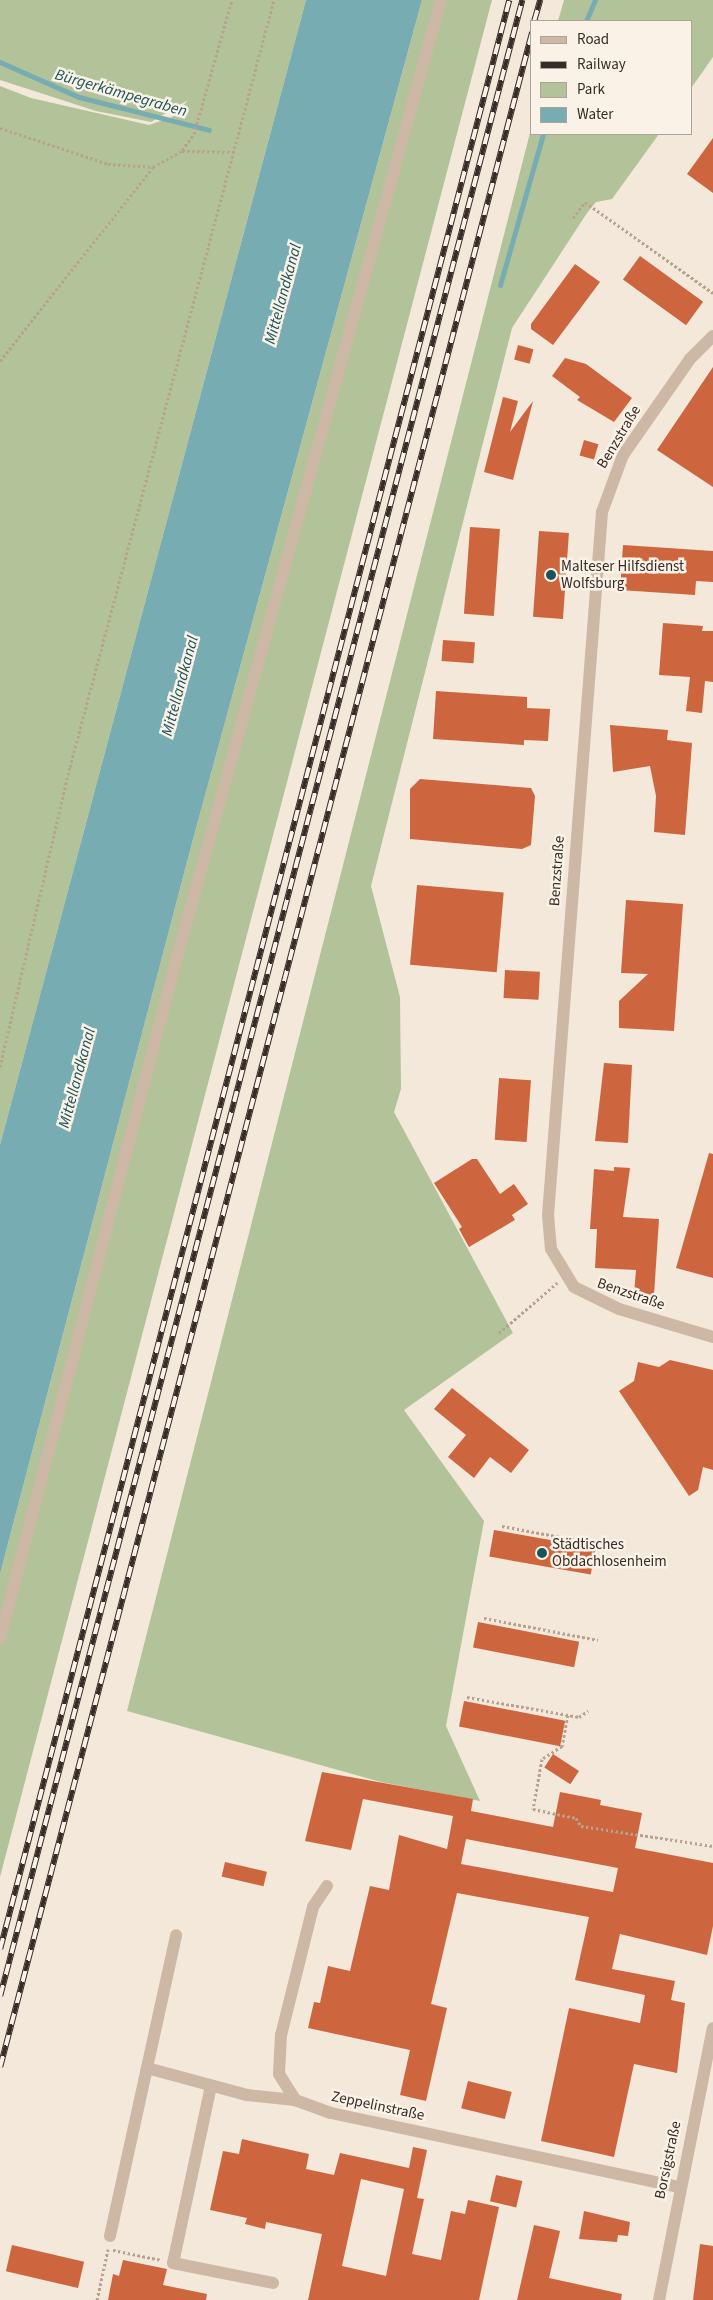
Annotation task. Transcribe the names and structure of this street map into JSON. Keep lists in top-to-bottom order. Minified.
{"streets":{"street":["Benzstraße","Zeppelinstraße","Borsigstraße"]},"crossings":[["Zeppelinstraße","Borsigstraße"]],"water":["Bürgerkämpegraben","Mittellandkanal"],"places":["Malteser Hilfsdienst Wolfsburg","Städtisches Obdachlosenheim"],"legend":["Road","Railway","Park","Water"]}
